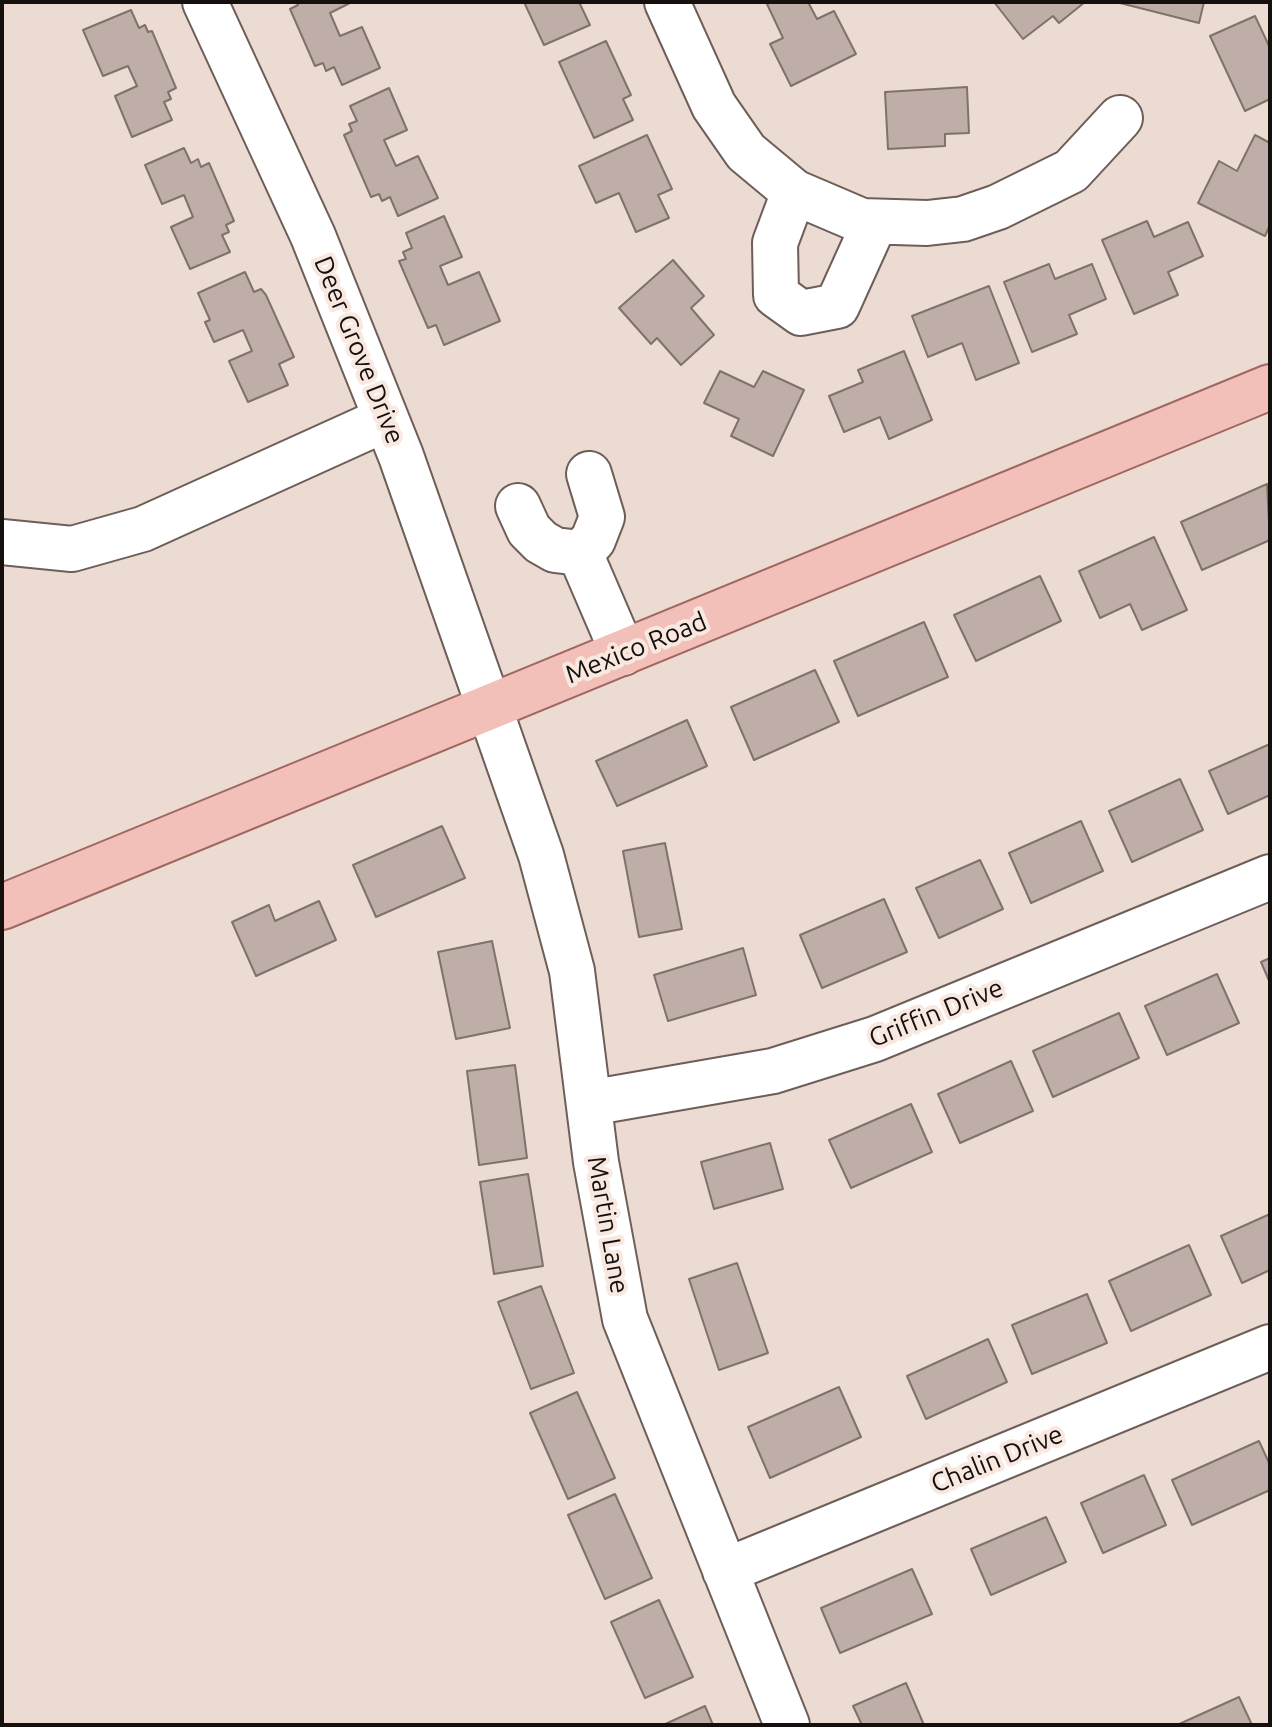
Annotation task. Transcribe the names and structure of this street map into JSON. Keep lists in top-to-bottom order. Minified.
{"streets":{"main road":["Mexico Road"],"street":["Deer Grove Drive","Griffin Drive","Martin Lane","Chalin Drive"]},"crossings":[["Deer Grove Drive","Mexico Road"],["Deer Grove Drive","Martin Lane"],["Mexico Road","Martin Lane"],["Griffin Drive","Martin Lane"],["Martin Lane","Chalin Drive"]]}
